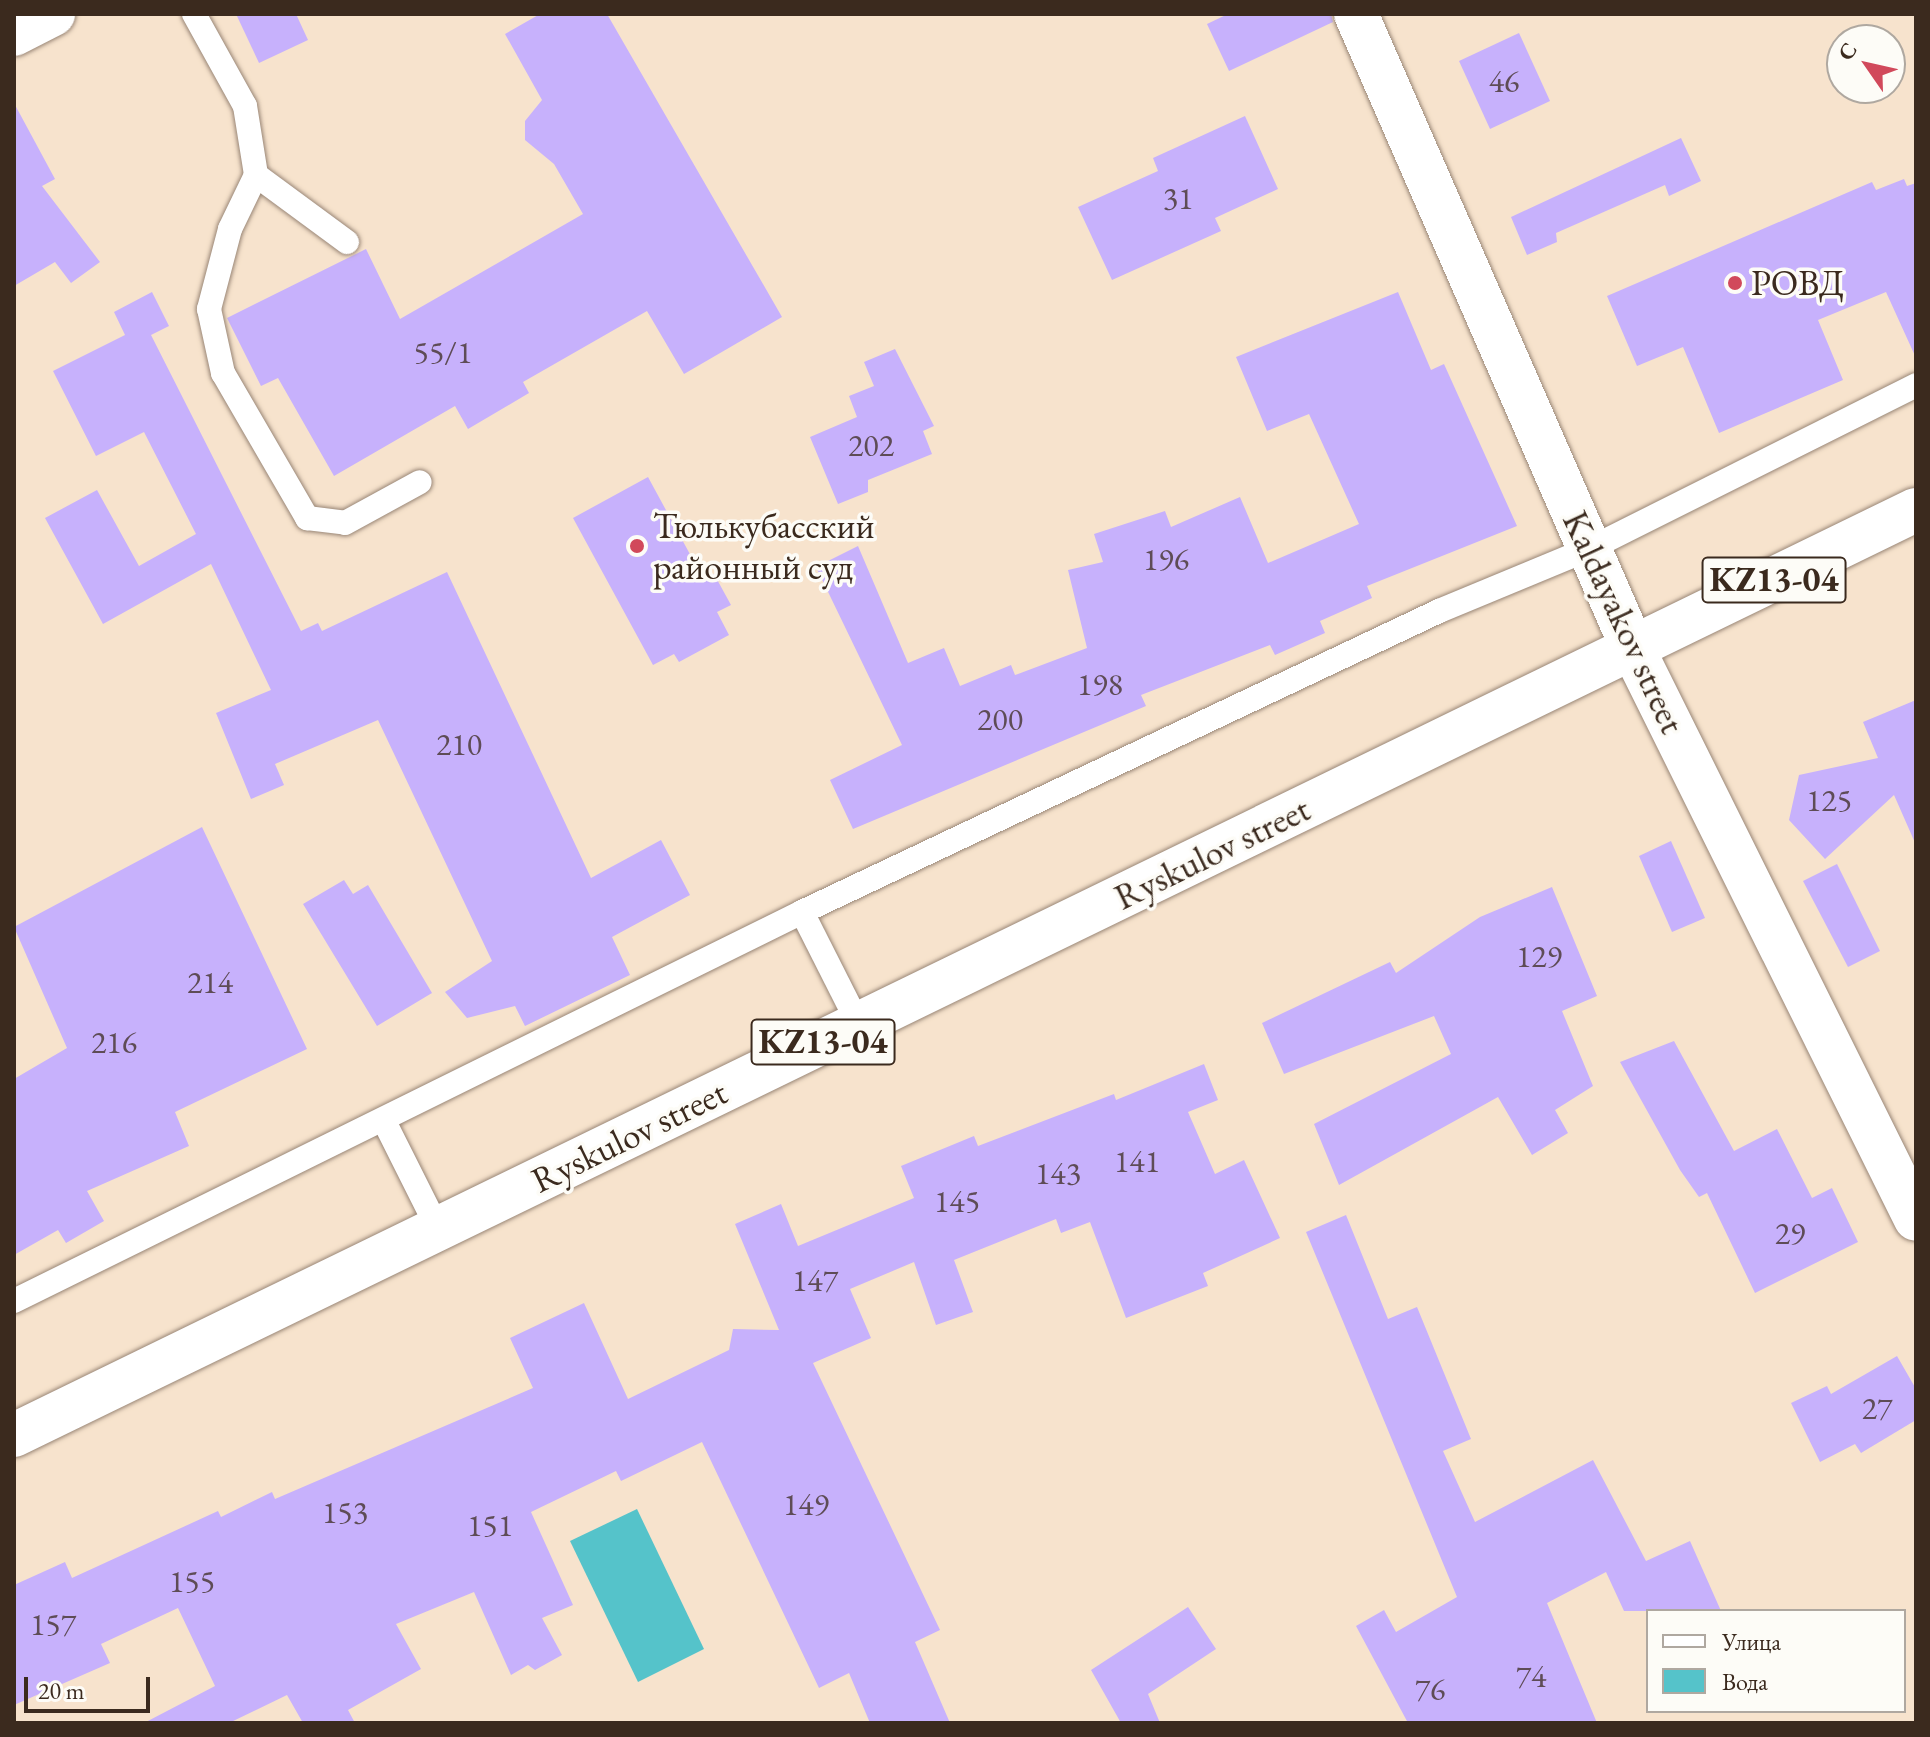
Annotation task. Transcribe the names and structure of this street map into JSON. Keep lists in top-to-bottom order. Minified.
{"streets":{"main road":["KZ13-04","Kaldayakov street","Ryskulov street"]},"crossings":[["KZ13-04","Kaldayakov street"],["KZ13-04","Ryskulov street"],["Kaldayakov street","Ryskulov street"]],"places":["РОВД","Тюлькубасский районный суд"],"house_numbers":["46","31","55/1","202","196","198","200","210","125","129","214","216","141","143","145","29","147","27","149","153","151","155","157","74","76"],"legend":["Улица","Вода"],"scale_bar":"20 m","north":"top left"}
